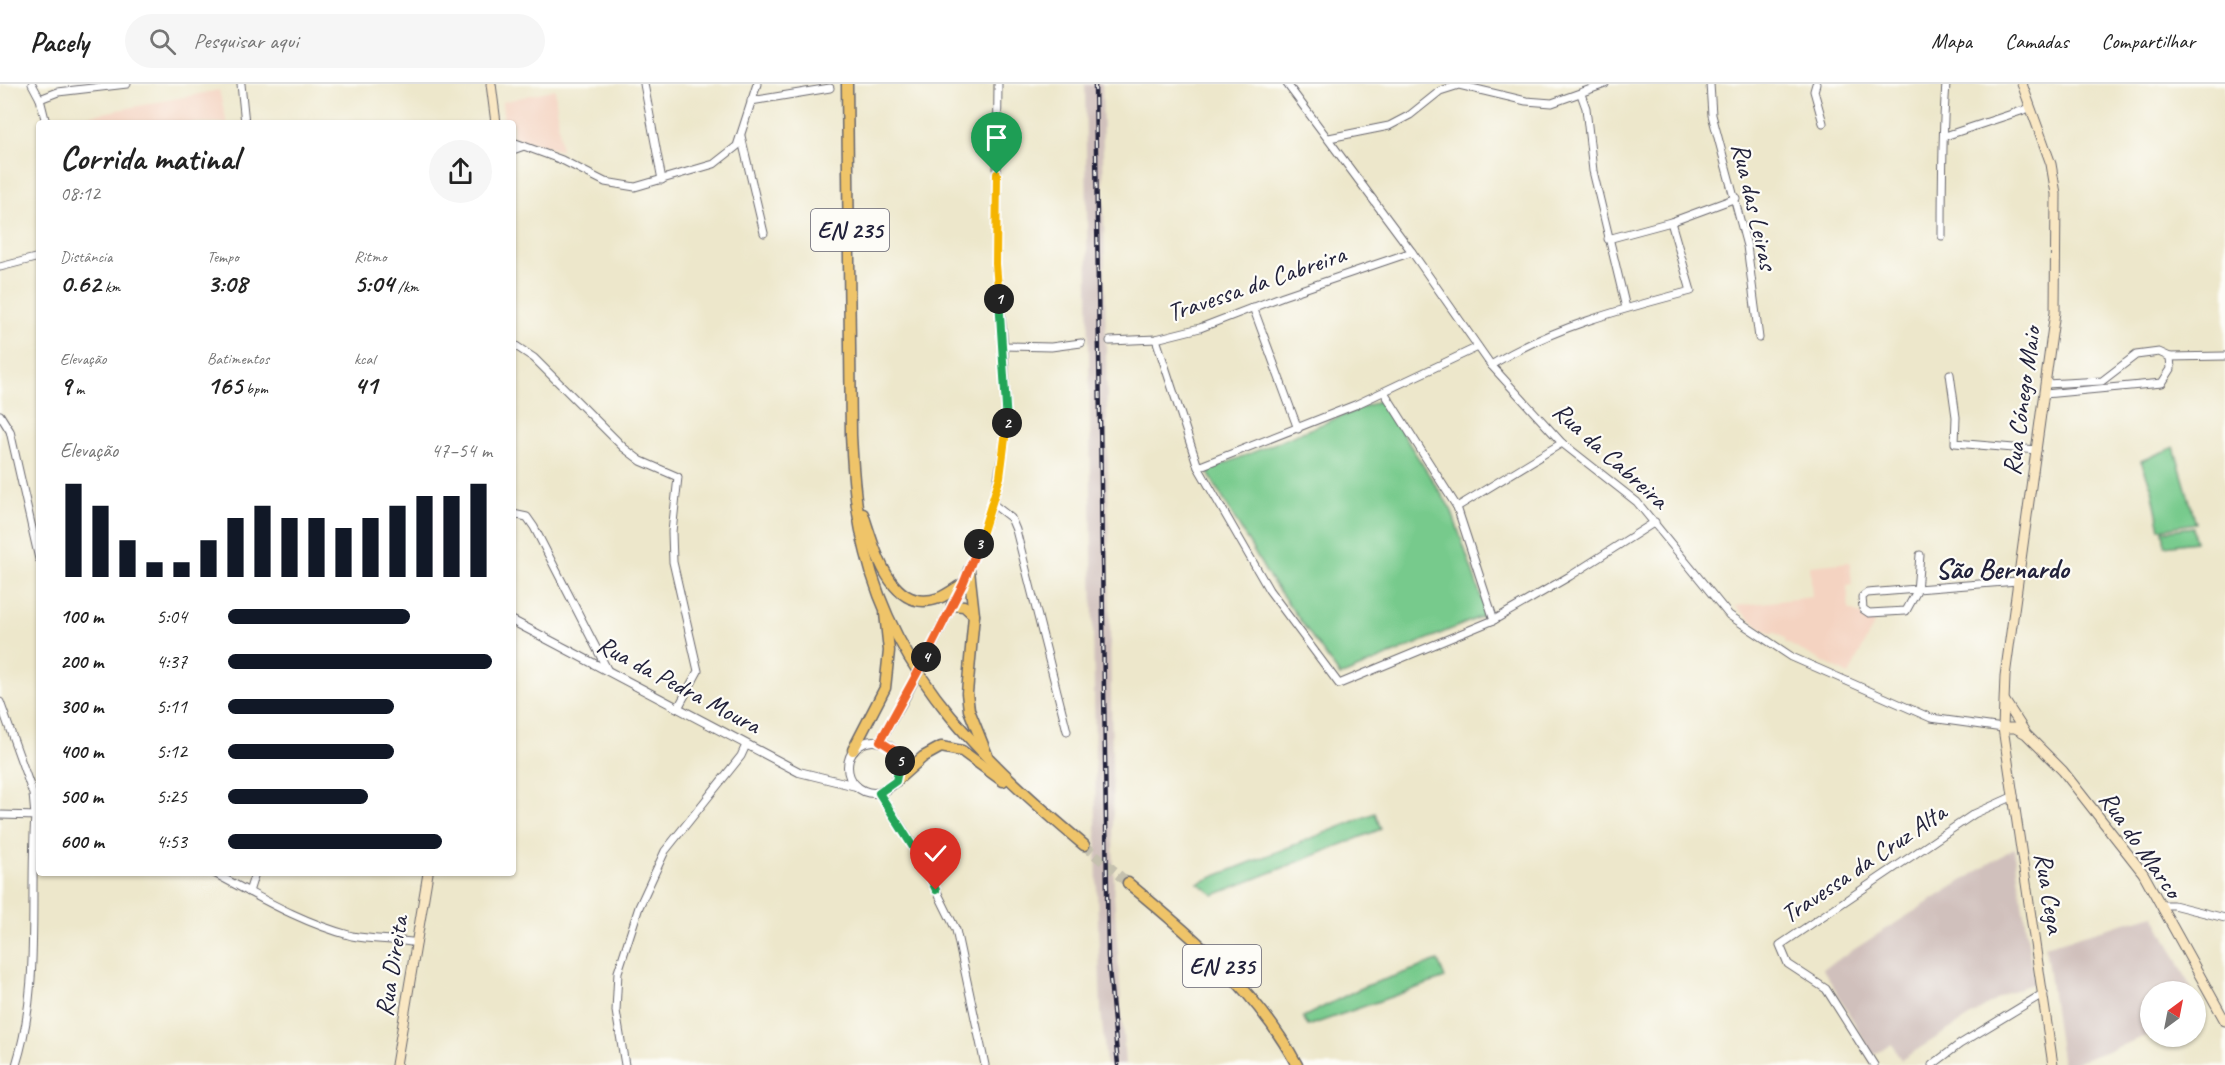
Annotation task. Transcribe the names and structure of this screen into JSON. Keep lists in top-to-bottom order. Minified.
{"streets":{"main road":["EN 235","Rua Cónego Maio","Rua do Marco","Rua Cega","Rua Direita"],"street":["Rua das Leiras","Travessa da Cabreira","Rua da Cabreira","Rua da Pedra Moura","Travessa da Cruz Alta"]},"crossings":[["Travessa da Cabreira","Rua da Cabreira"],["Rua Cónego Maio","Rua da Cabreira"],["Rua Cónego Maio","Rua do Marco"],["Rua Cónego Maio","Rua Cega"],["Rua da Cabreira","Rua Cega"],["Travessa da Cruz Alta","Rua Cega"]],"districts":["São Bernardo"],"north":"top right","page":{"header":"Pacely","search":"Pesquisar aqui","nav":["Mapa","Camadas","Compartilhar"],"heading":["Corrida matinal","08:12"],"stats":[["Distância","0.62 km"],["Tempo","3:08"],["Ritmo","5:04 /km"],["Elevação","9 m"],["Batimentos","165 bpm"],["kcal","41"]],"pins":["1","2","3","4","5"],"chart":["Elevação","47–54 m"],"list":[{"name":"100 m","note":"5:04"},{"name":"200 m","note":"4:37"},{"name":"300 m","note":"5:11"},{"name":"400 m","note":"5:12"},{"name":"500 m","note":"5:25"},{"name":"600 m","note":"4:53"}]}}
